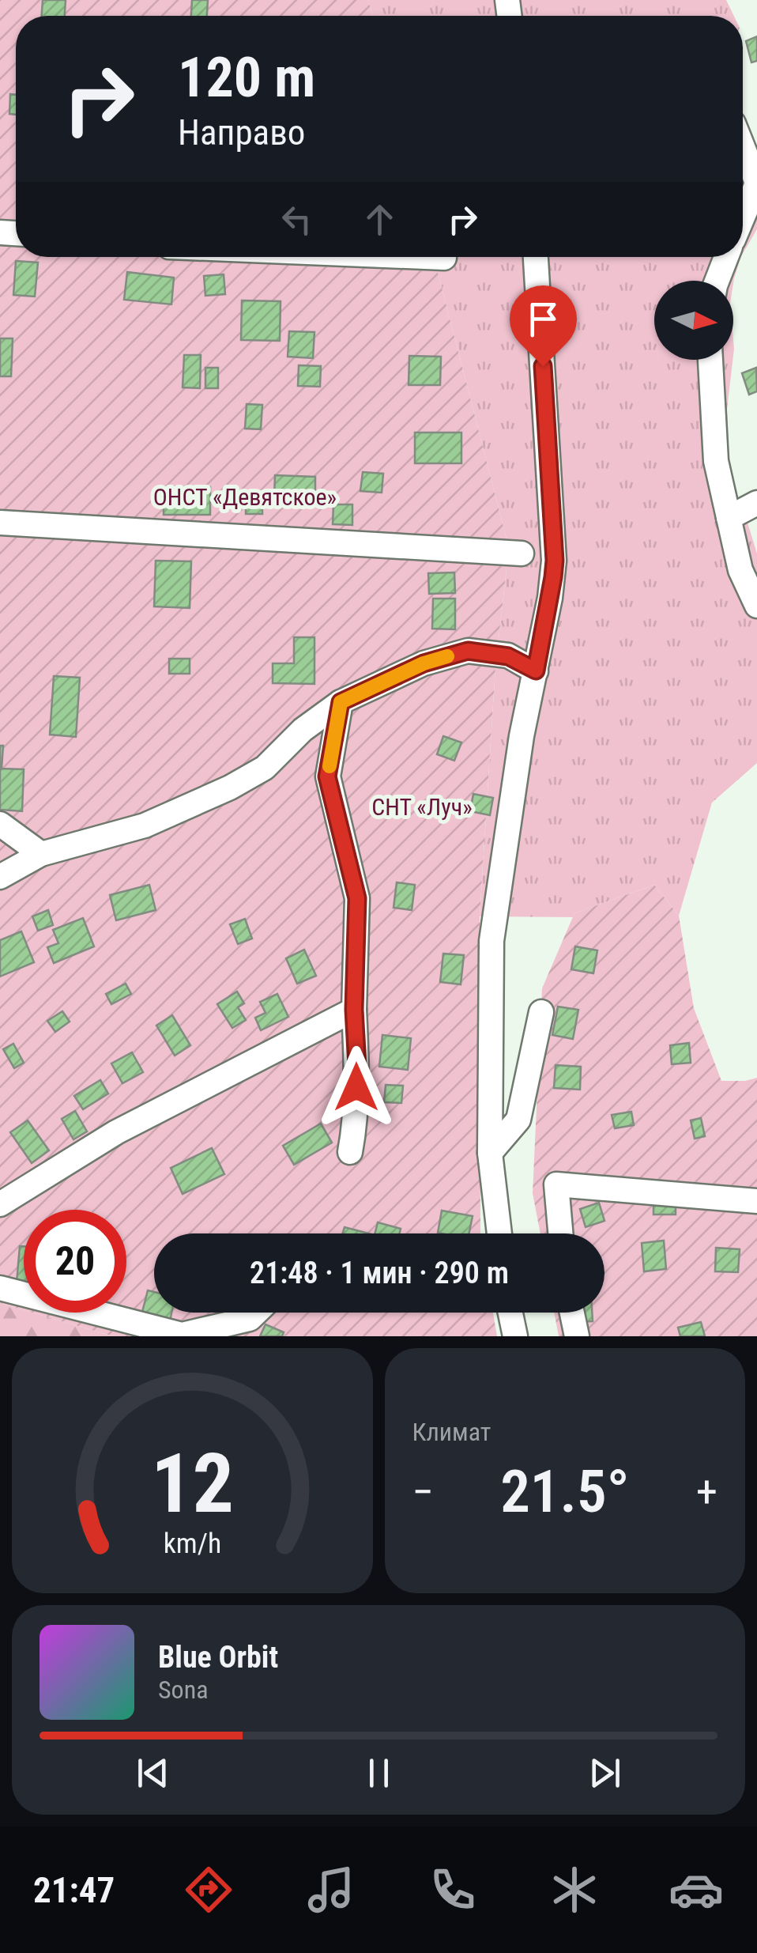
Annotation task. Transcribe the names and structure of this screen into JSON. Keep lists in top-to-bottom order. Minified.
{"parks":["ОНСТ «Девятское»","СНТ «Луч»"],"north":"right","page":{"turn":["120 m","Направо"],"limit":"20","trip":"21:48 · 1 мин · 290 m","tile":"Климат","heat":["−","21.5°","+"],"song":["Blue Orbit","Sona"],"tabs":"21:47","gauge":["12","km/h"]}}
